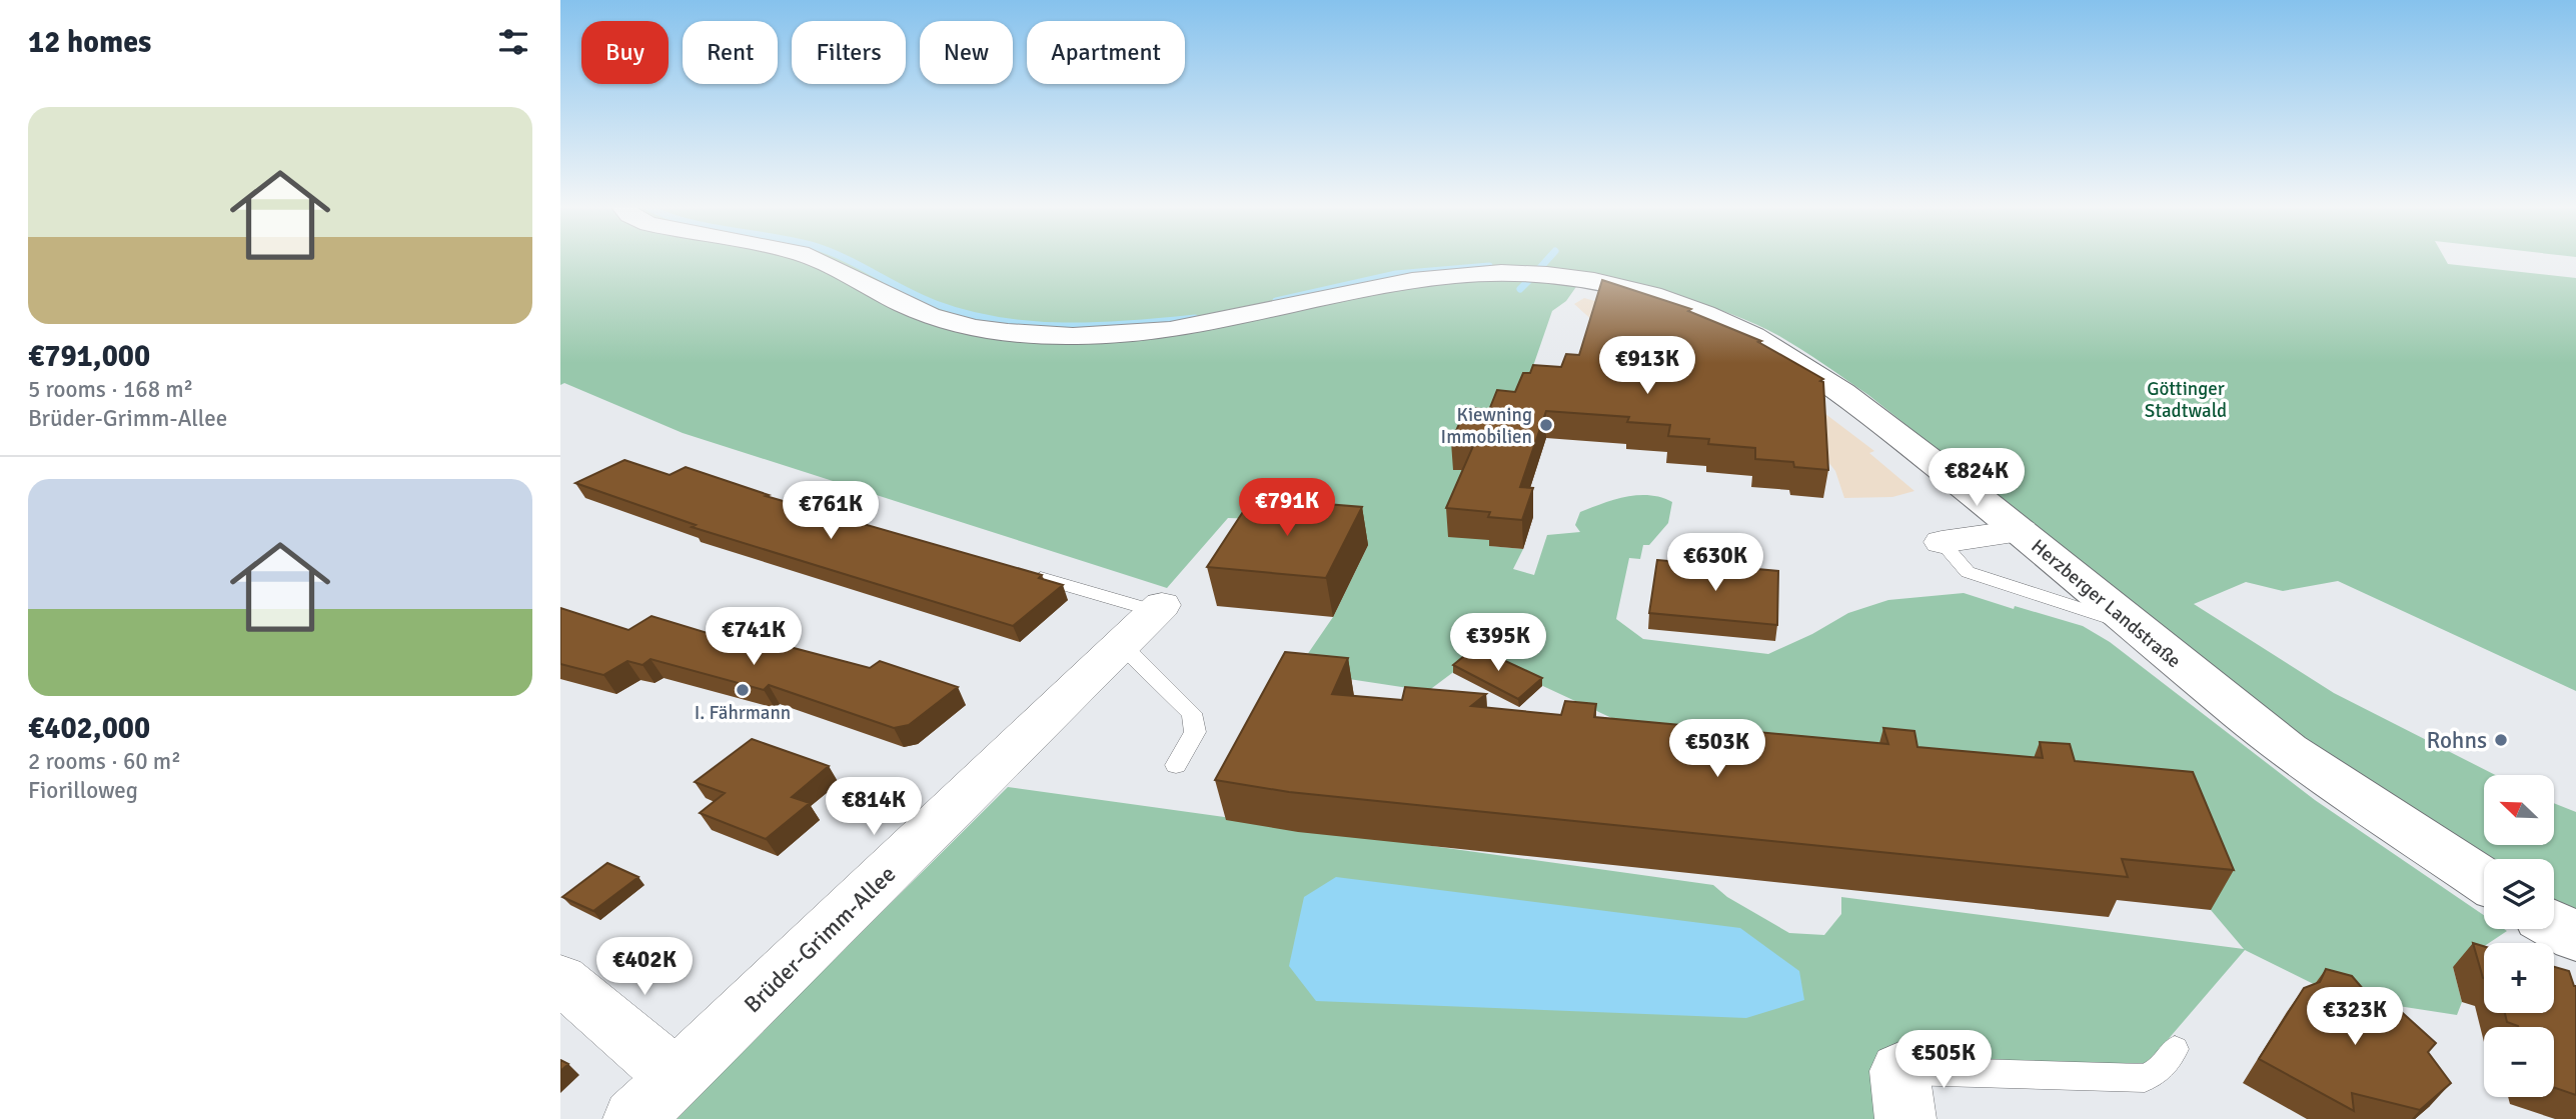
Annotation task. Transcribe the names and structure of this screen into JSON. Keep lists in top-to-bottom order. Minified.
{"streets":{"street":["Herzberger Landstraße","Brüder-Grimm-Allee"]},"parks":["Göttinger Stadtwald"],"places":["Kiewning Immobilien","I. Fährmann","Rohns"],"north":"top left","page":{"heading":"12 homes","chip":["Buy","Rent","Filters","New","Apartment"],"list":[{"name":"€791,000","note":"5 rooms · 168 m² · Brüder-Grimm-Allee"},{"name":"€402,000","note":"2 rooms · 60 m² · Fiorilloweg"}],"price":["€913K","€824K","€791K","€761K","€630K","€741K","€395K","€503K","€814K","€402K","€323K","€505K"],"map_buttons":["+","−"]}}
